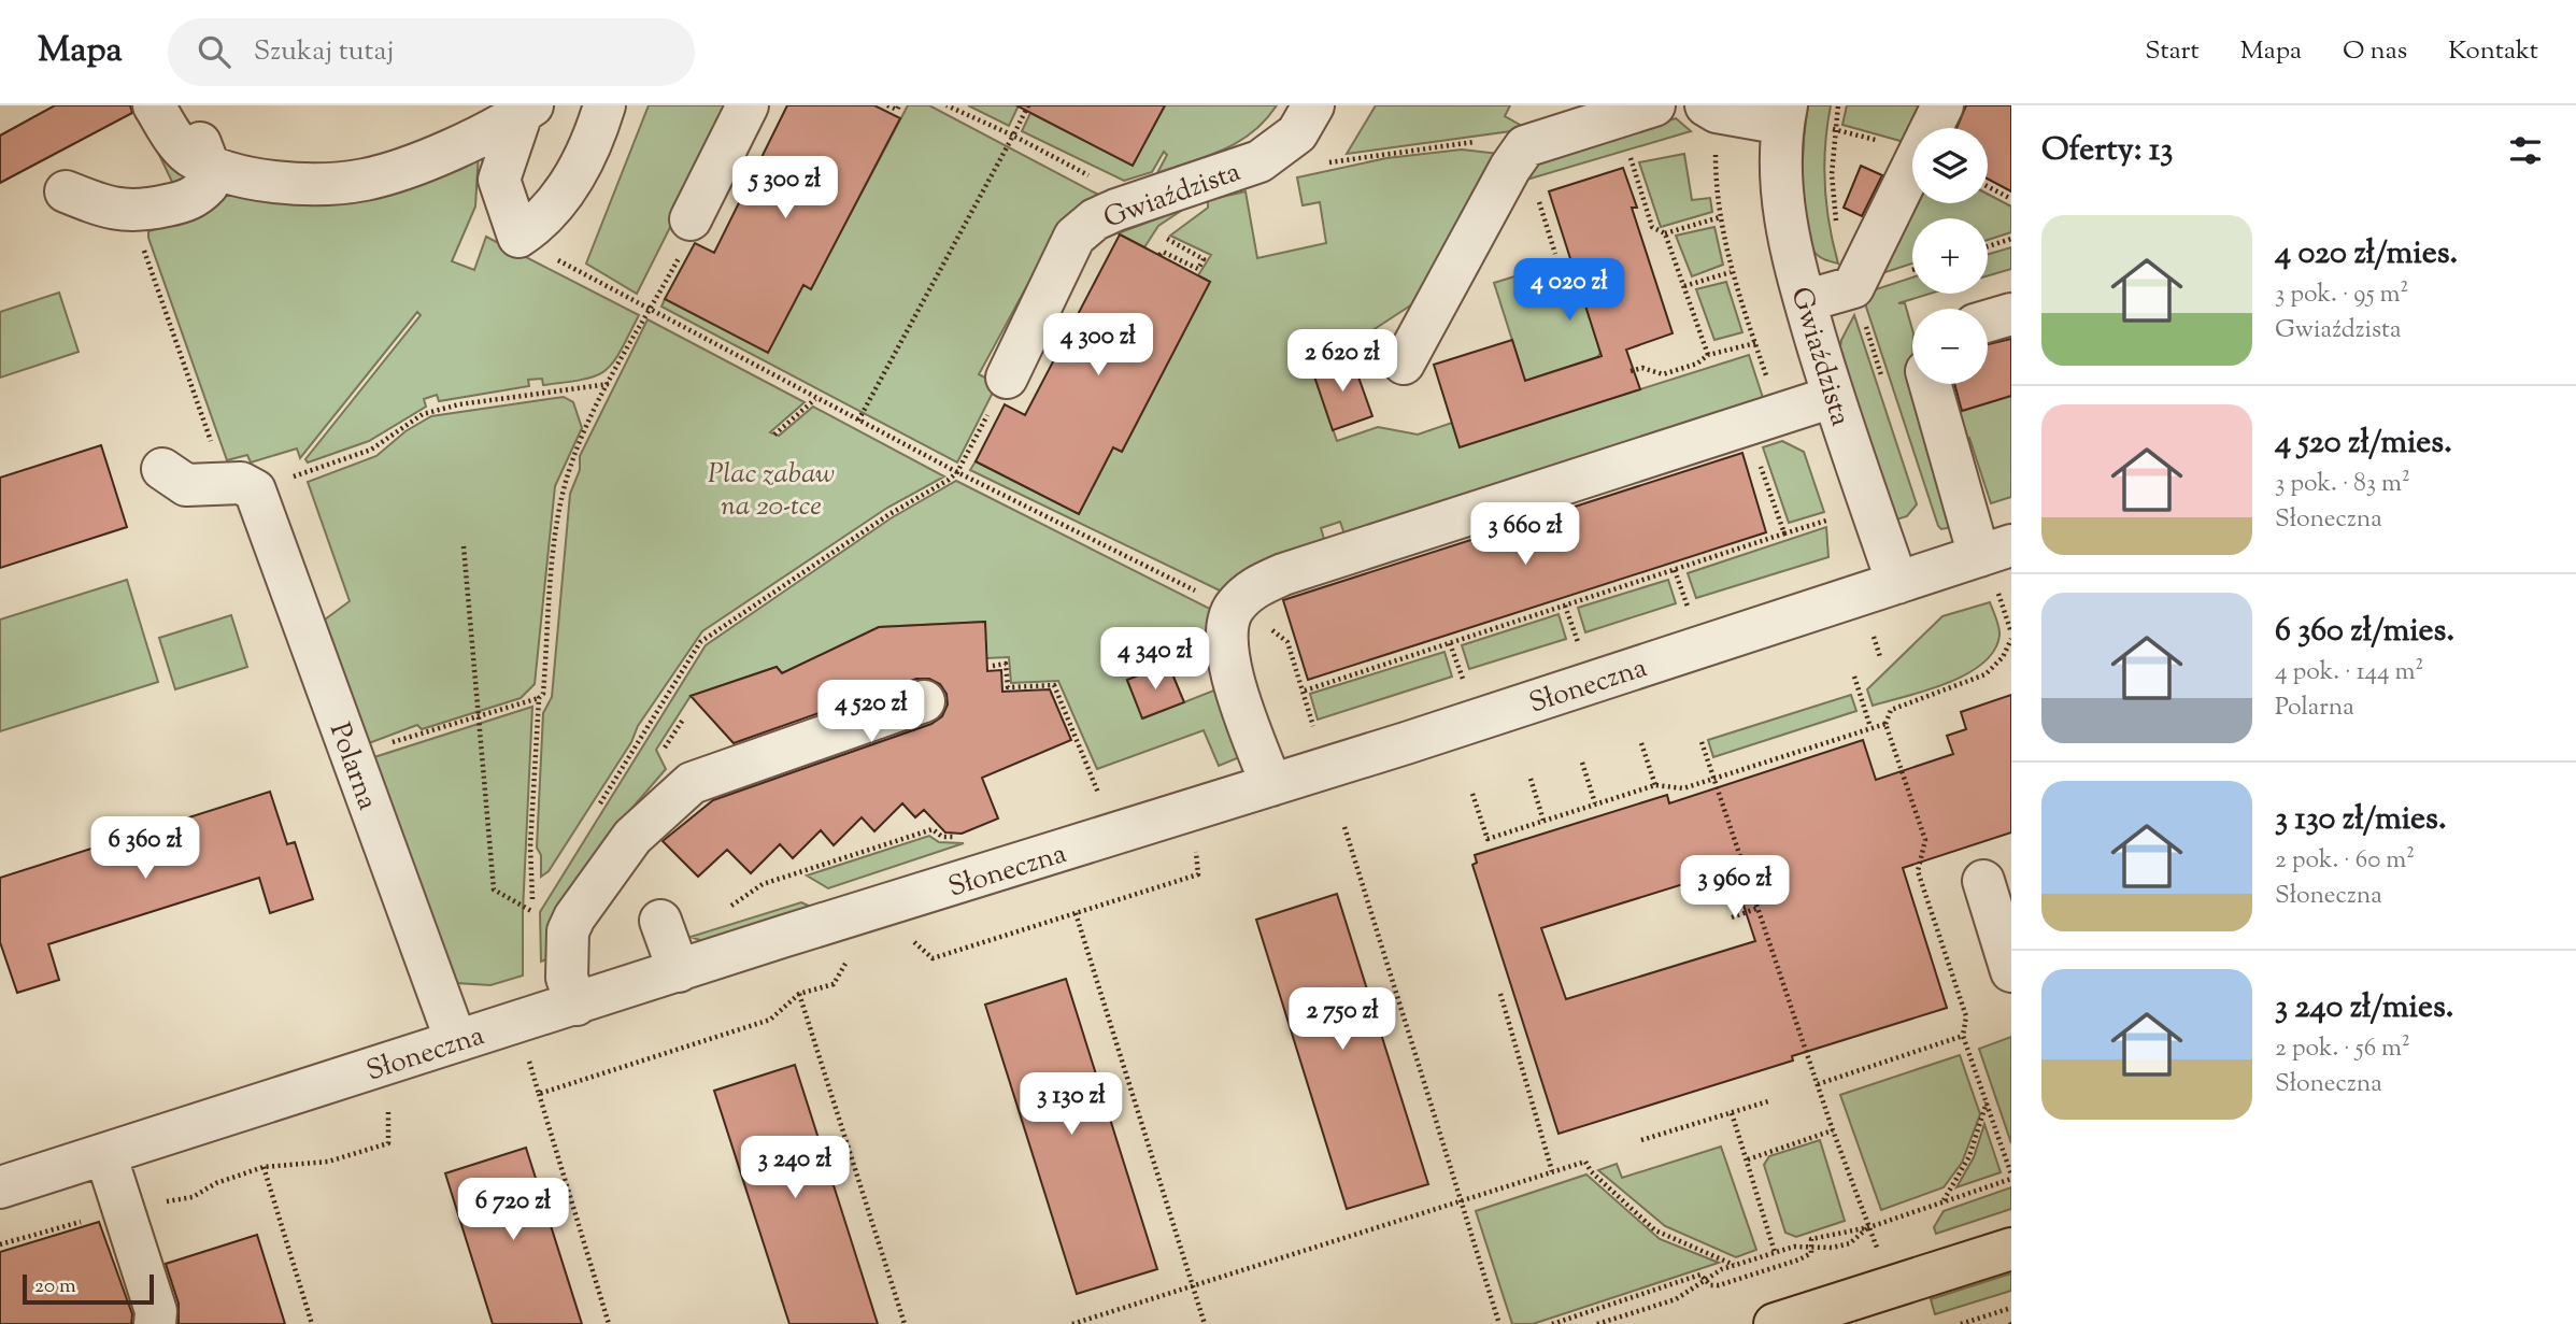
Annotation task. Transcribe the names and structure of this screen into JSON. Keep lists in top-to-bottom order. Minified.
{"streets":{"street":["Gwiaździsta","Słoneczna","Polarna"]},"crossings":[["Gwiaździsta","Słoneczna"],["Słoneczna","Polarna"]],"parks":["Plac zabaw na 20-tce"],"scale_bar":"20 m","page":{"header":"Mapa","search":"Szukaj tutaj","nav":["Start","Mapa","O nas","Kontakt"],"heading":"Oferty: 13","map_buttons":["+","−"],"price":["5 300 zł","4 020 zł","4 300 zł","2 620 zł","3 660 zł","4 340 zł","4 520 zł","6 360 zł","3 960 zł","2 750 zł","3 130 zł","3 240 zł","6 720 zł"],"list":[{"name":"4 020 zł/mies.","note":"3 pok. · 95 m² · Gwiaździsta"},{"name":"4 520 zł/mies.","note":"3 pok. · 83 m² · Słoneczna"},{"name":"6 360 zł/mies.","note":"4 pok. · 144 m² · Polarna"},{"name":"3 130 zł/mies.","note":"2 pok. · 60 m² · Słoneczna"},{"name":"3 240 zł/mies.","note":"2 pok. · 56 m² · Słoneczna"}],"scale":"20 m"}}
